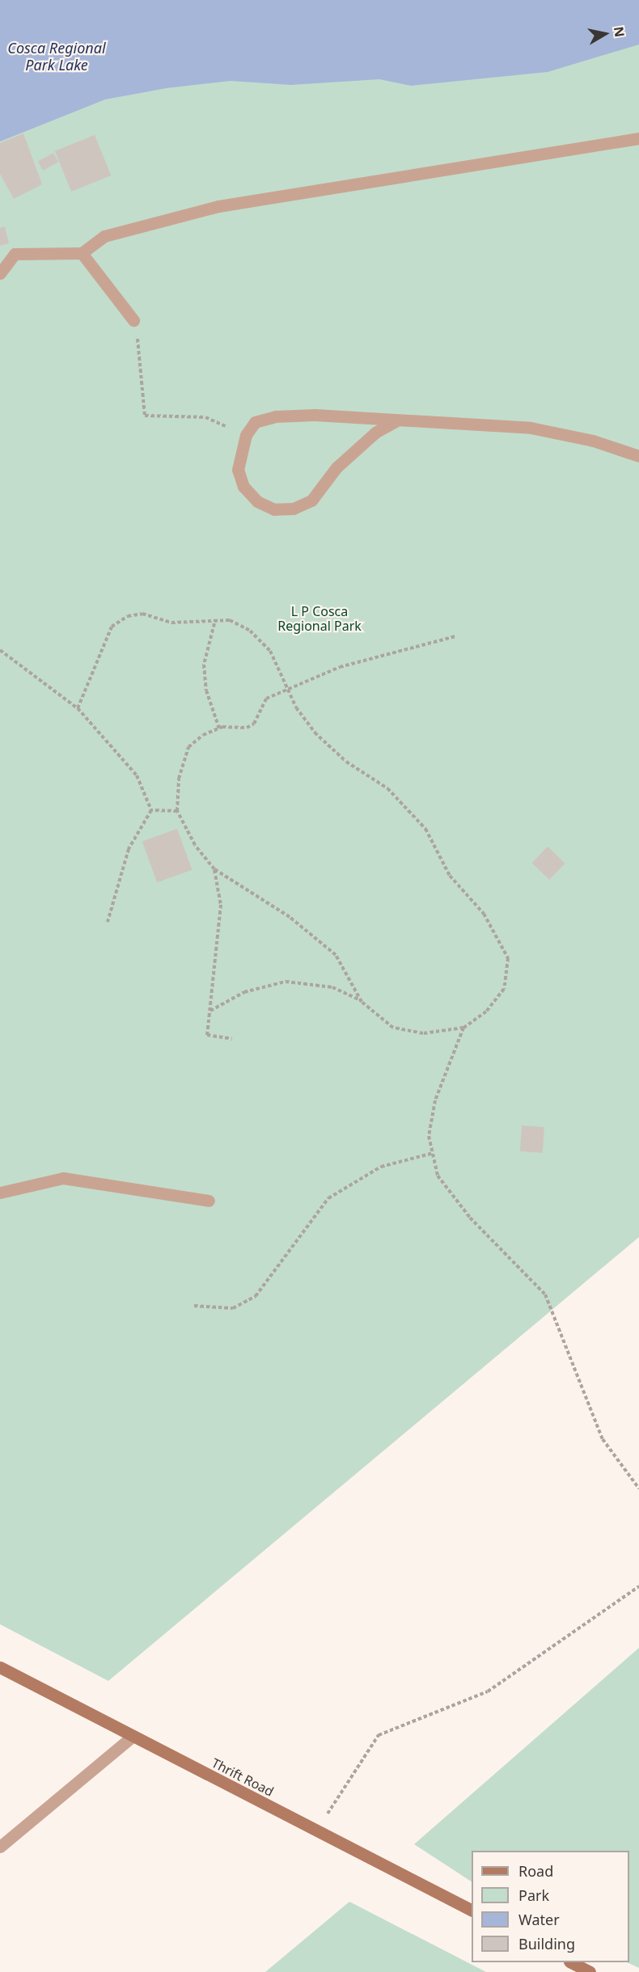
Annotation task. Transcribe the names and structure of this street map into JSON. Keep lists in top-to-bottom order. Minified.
{"streets":{"street":["Thrift Road"]},"water":["Cosca Regional Park Lake"],"parks":["L P Cosca Regional Park"],"legend":["Road","Park","Water","Building"],"north":"right"}
